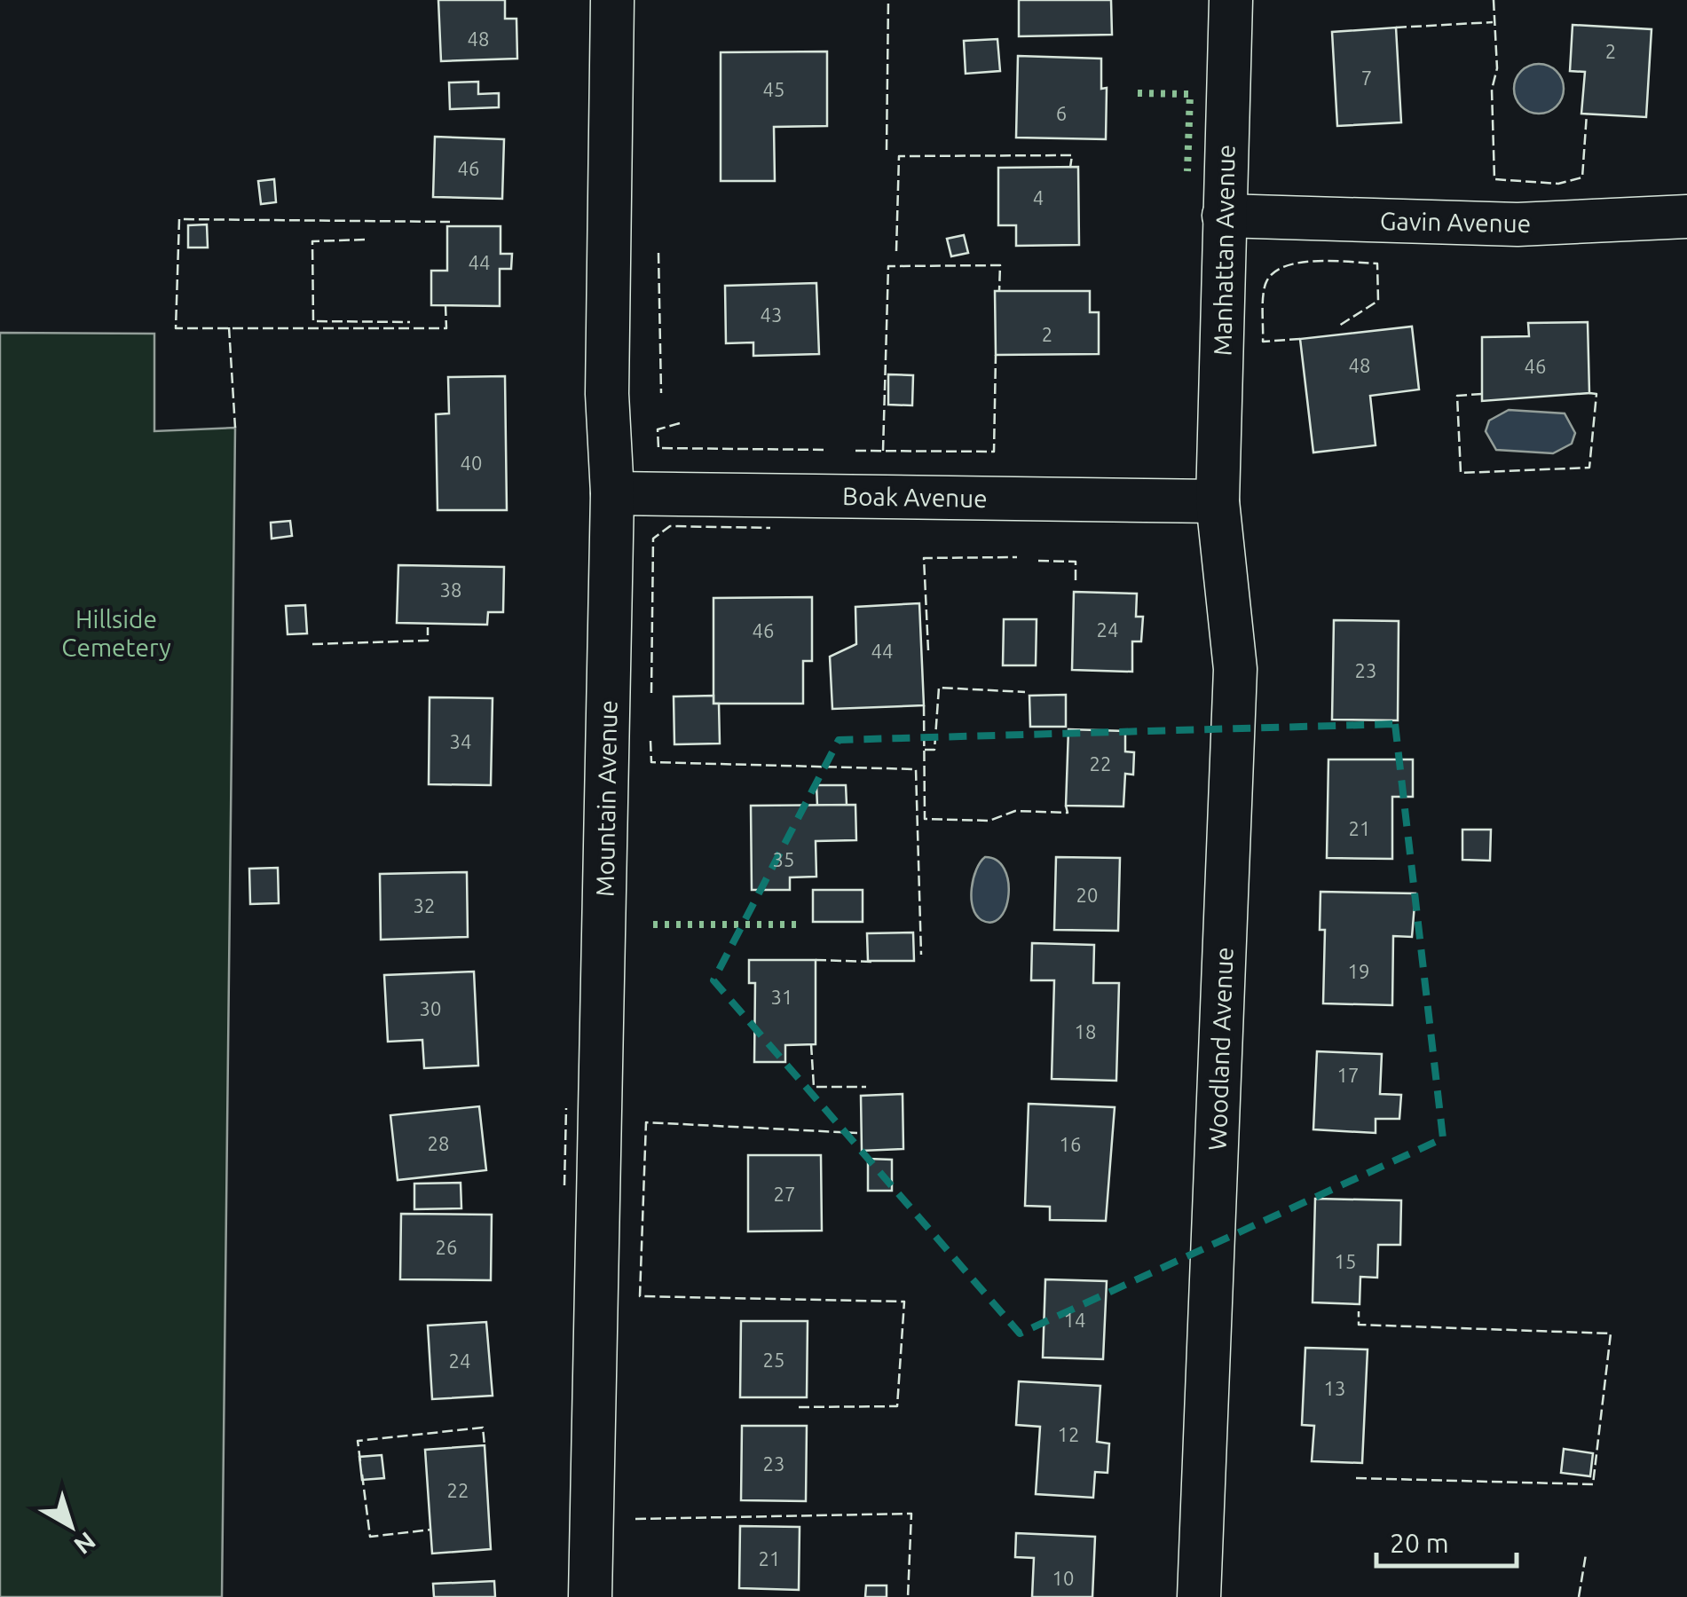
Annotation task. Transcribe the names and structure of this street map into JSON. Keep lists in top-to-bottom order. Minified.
{"streets":{"street":["Gavin Avenue","Manhattan Avenue","Boak Avenue","Mountain Avenue","Woodland Avenue"]},"crossings":[["Gavin Avenue","Manhattan Avenue"],["Manhattan Avenue","Boak Avenue"],["Manhattan Avenue","Woodland Avenue"],["Boak Avenue","Mountain Avenue"],["Boak Avenue","Woodland Avenue"]],"parks":["Hillside Cemetery"],"house_numbers":["48","2","7","45","6","46","4","44","43","2","48","46","40","38","24","46","44","23","34","22","21","35","20","32","19","31","30","18","17","28","16","27","26","15","14","25","24","13","12","23","22","21","10"],"scale_bar":"20 m","north":"bottom right"}
